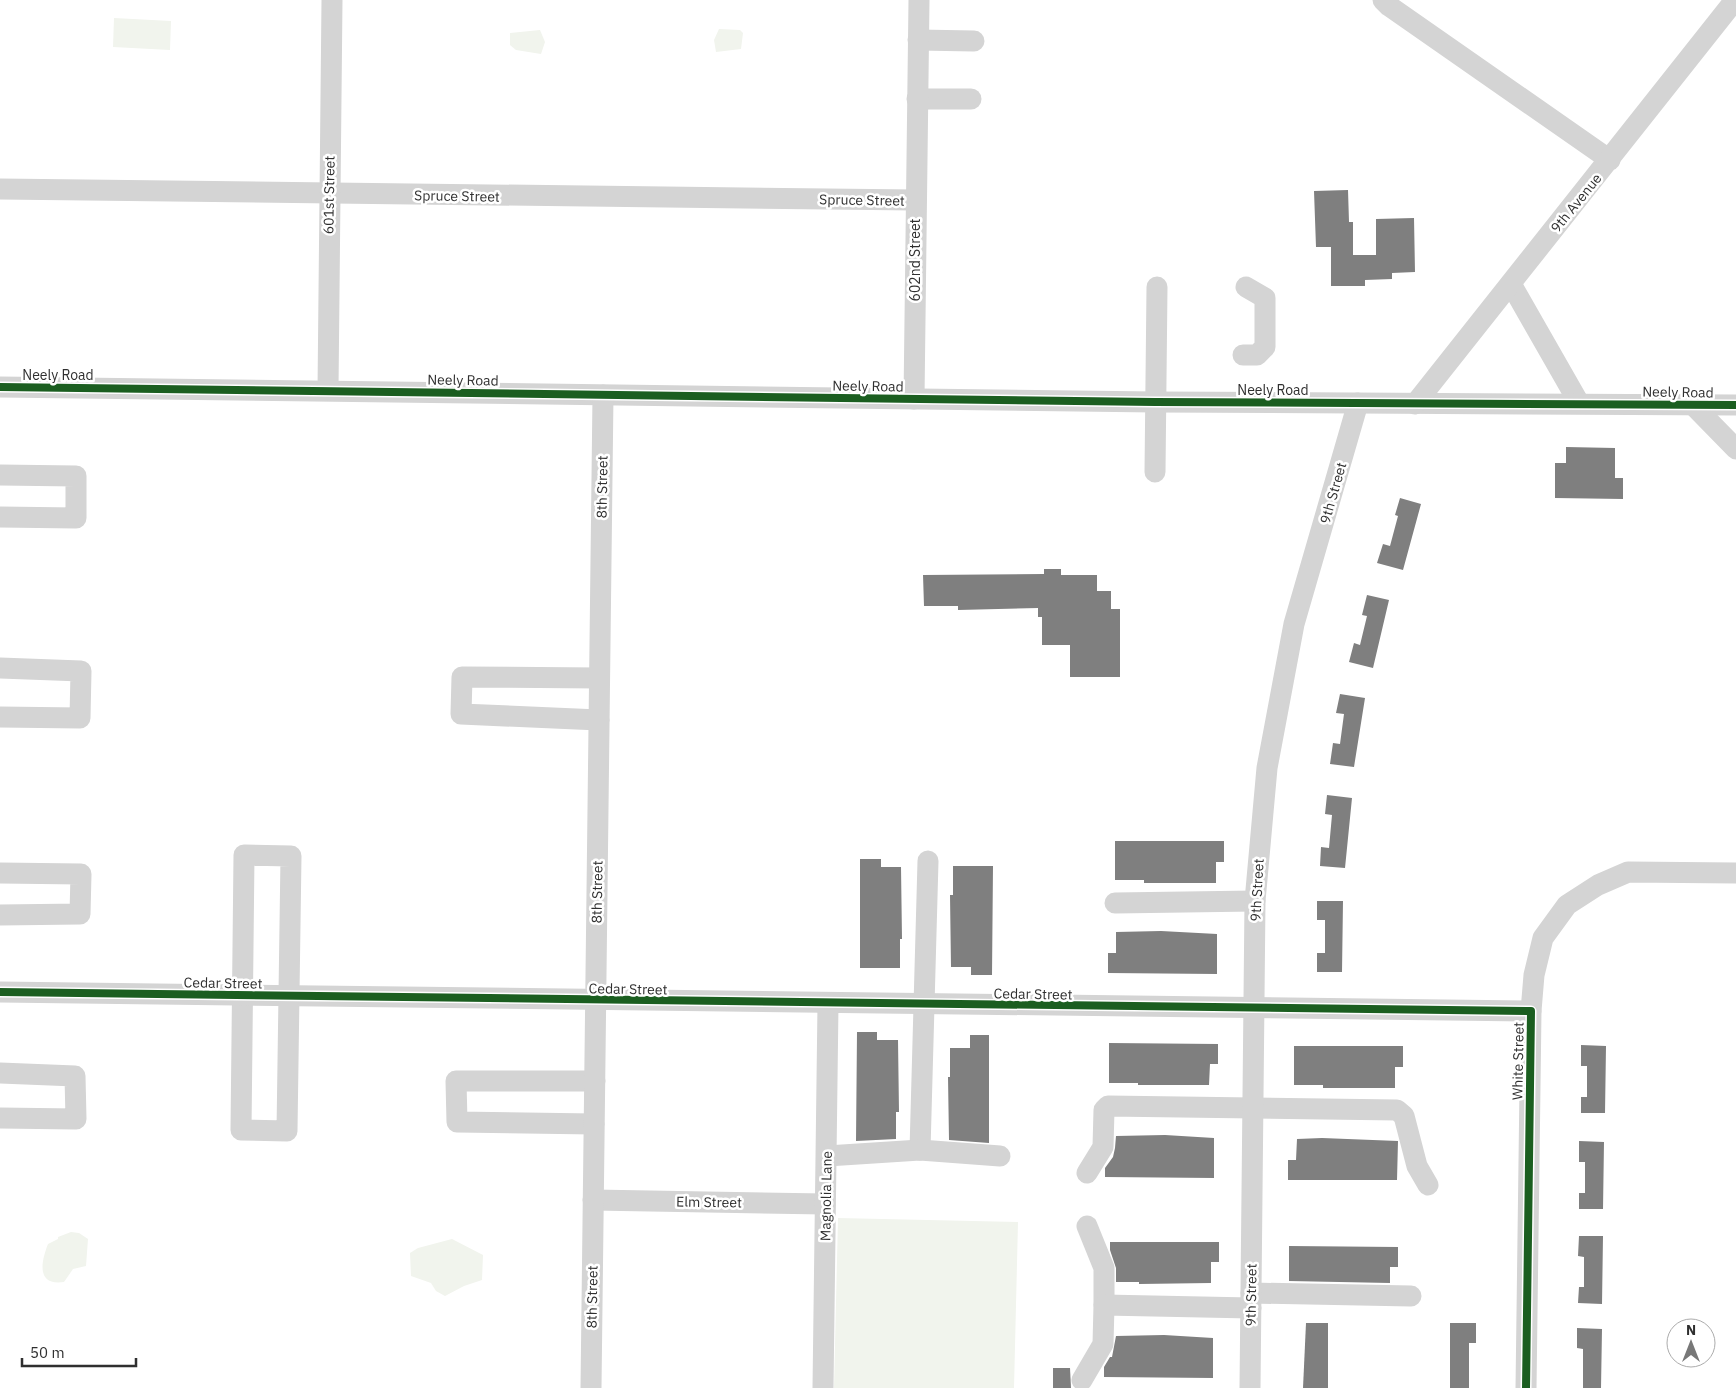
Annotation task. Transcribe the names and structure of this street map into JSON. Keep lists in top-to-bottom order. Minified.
{"streets":{"street":["601st Street","Spruce Street","9th Avenue","602nd Street","Neely Road","8th Street","9th Street","Cedar Street","White Street","Magnolia Lane","Elm Street"]},"crossings":[["601st Street","Spruce Street"],["601st Street","Neely Road"],["Spruce Street","602nd Street"],["9th Avenue","Neely Road"],["602nd Street","Neely Road"],["Neely Road","8th Street"],["Neely Road","9th Street"],["8th Street","Cedar Street"],["8th Street","Elm Street"],["9th Street","Cedar Street"],["9th Street","White Street"],["Cedar Street","White Street"],["Cedar Street","Magnolia Lane"],["Magnolia Lane","Elm Street"]],"scale_bar":"50 m","north":"top"}
